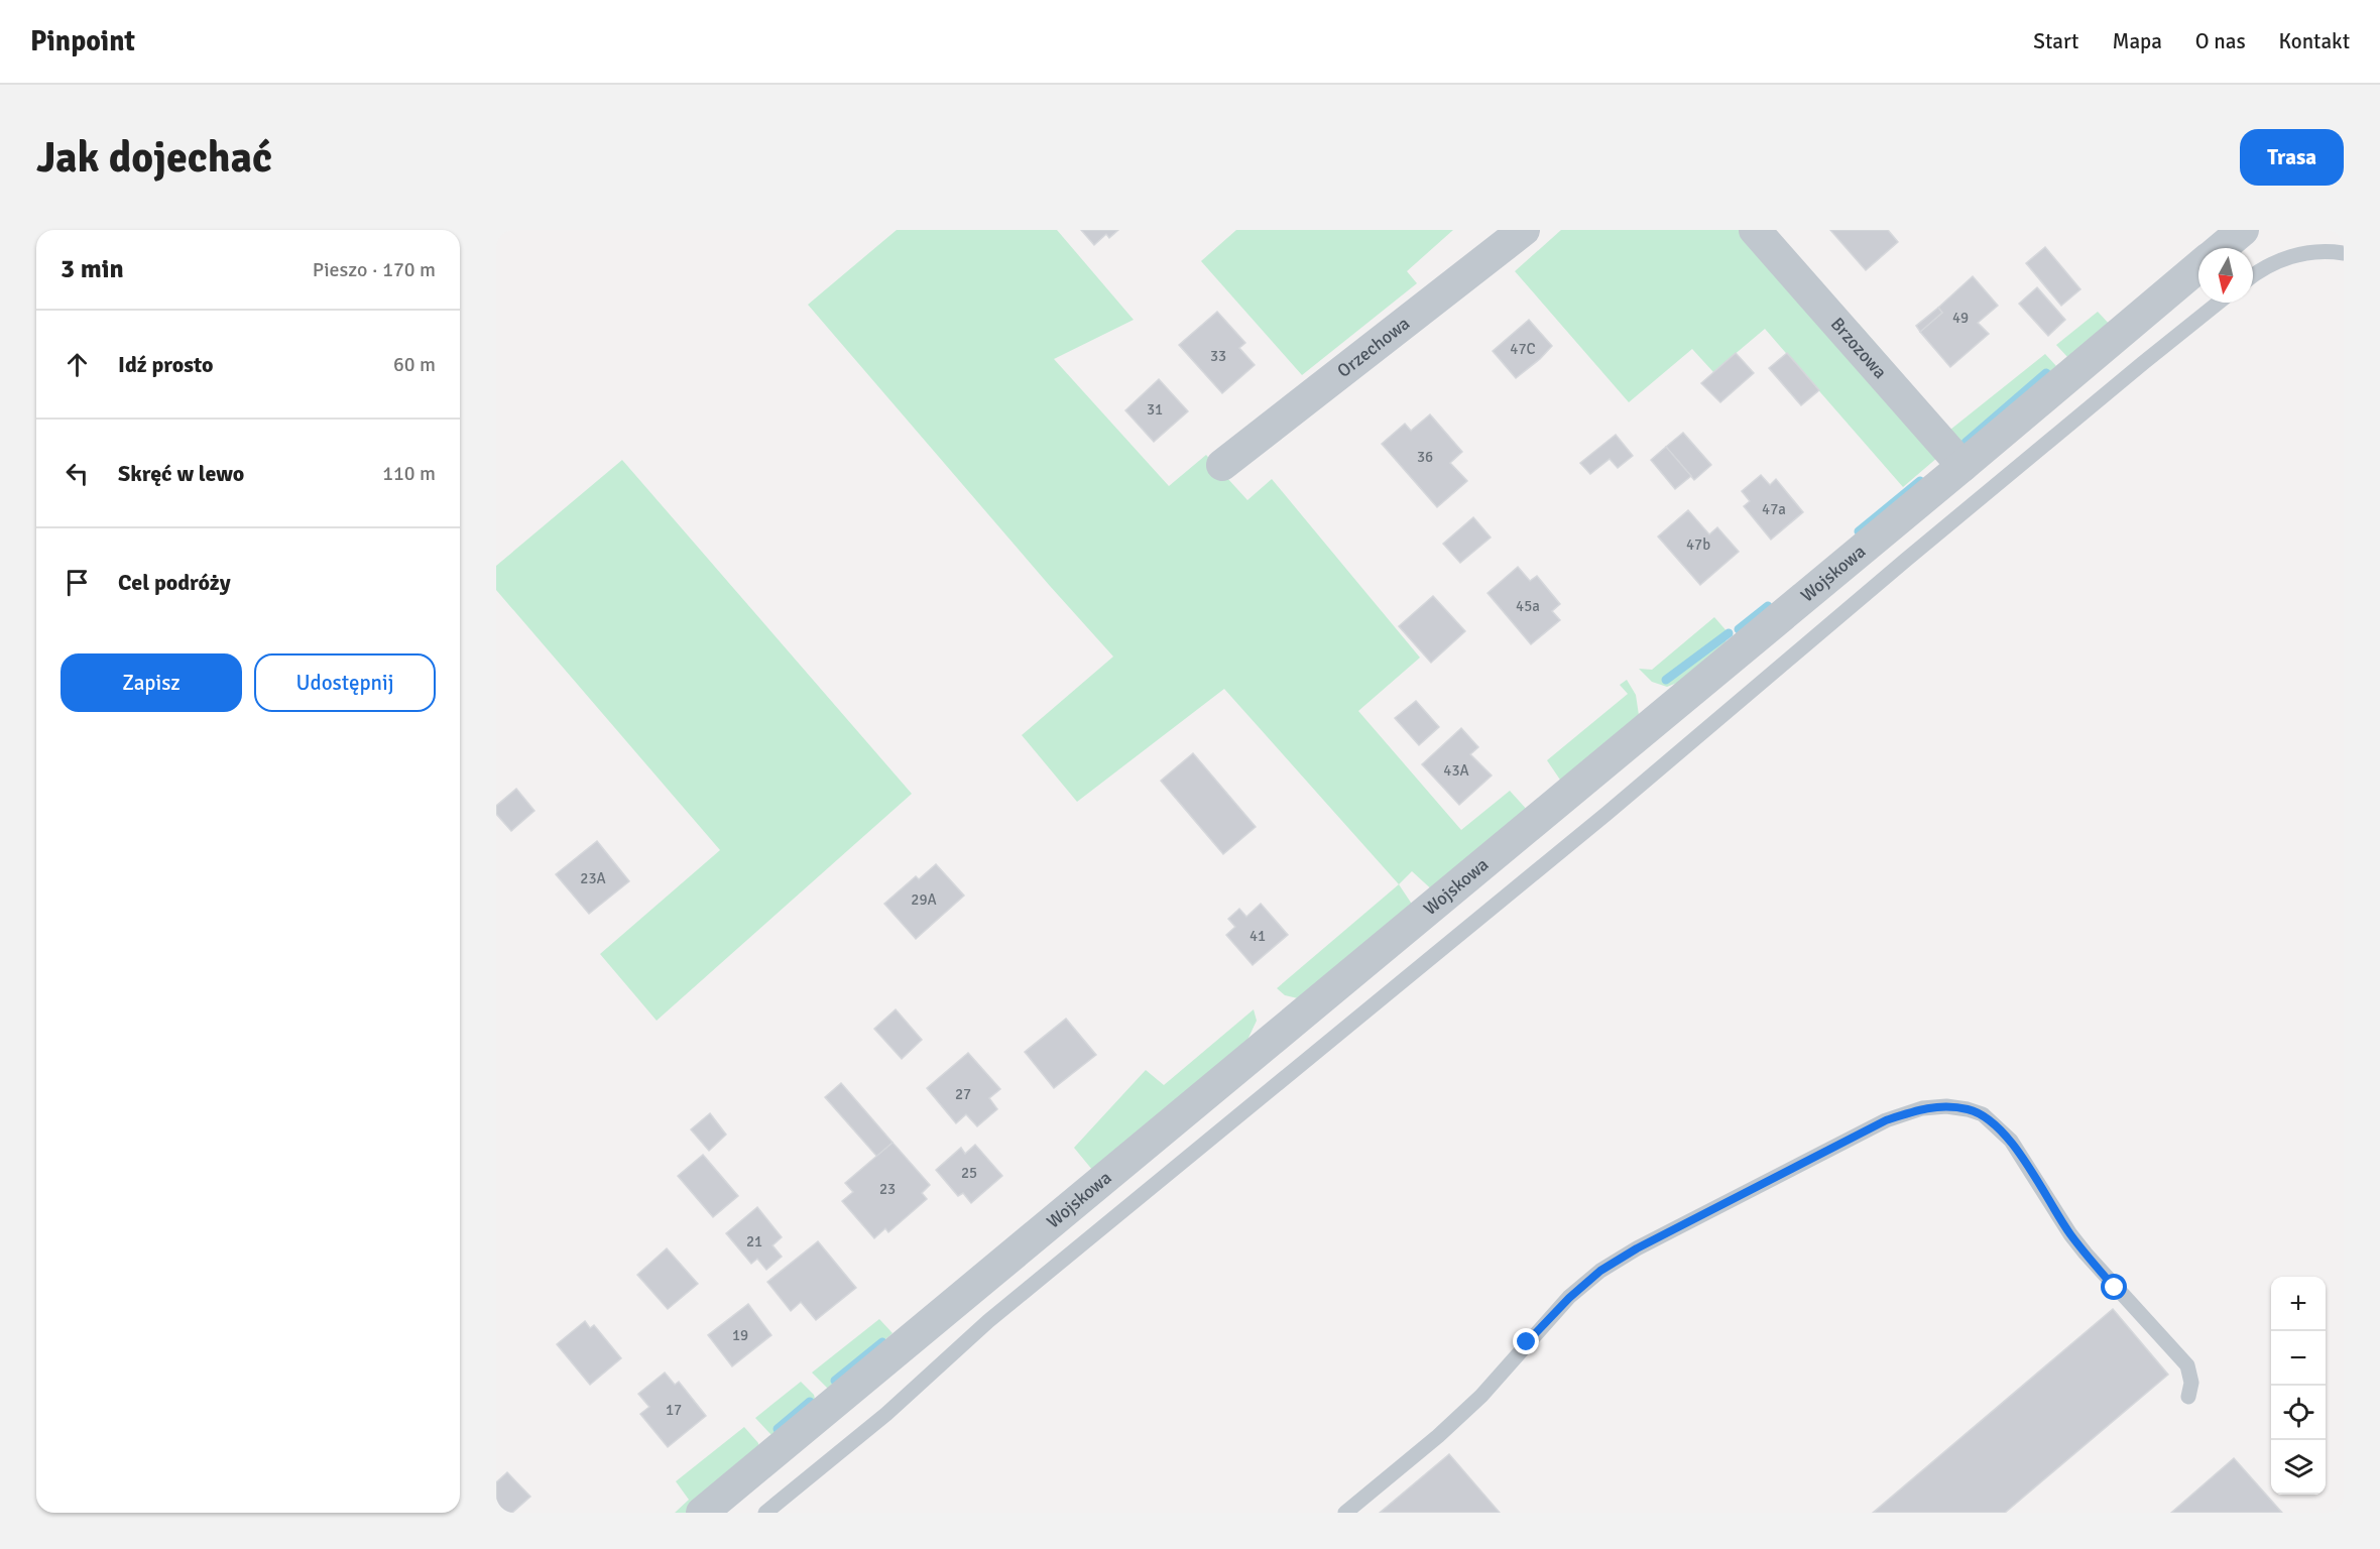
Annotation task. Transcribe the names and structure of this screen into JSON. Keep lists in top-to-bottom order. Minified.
{"streets":{"street":["Orzechowa","Brzozowa","Wojskowa"]},"crossings":[["Brzozowa","Wojskowa"]],"house_numbers":["49","47C","33","31","36","47a","47b","45a","43A","23A","29A","41","27","25","23","21","19","17"],"north":"bottom","page":{"header":"Pinpoint","nav":["Start","Mapa","O nas","Kontakt"],"buttons":["Trasa",["Zapisz","Udostępnij"]],"title":"Jak dojechać","heading":["3 min","Pieszo · 170 m"],"list":[["Idź prosto","60 m"],["Skręć w lewo","110 m"],"Cel podróży"],"map_buttons":["+","−"]}}
